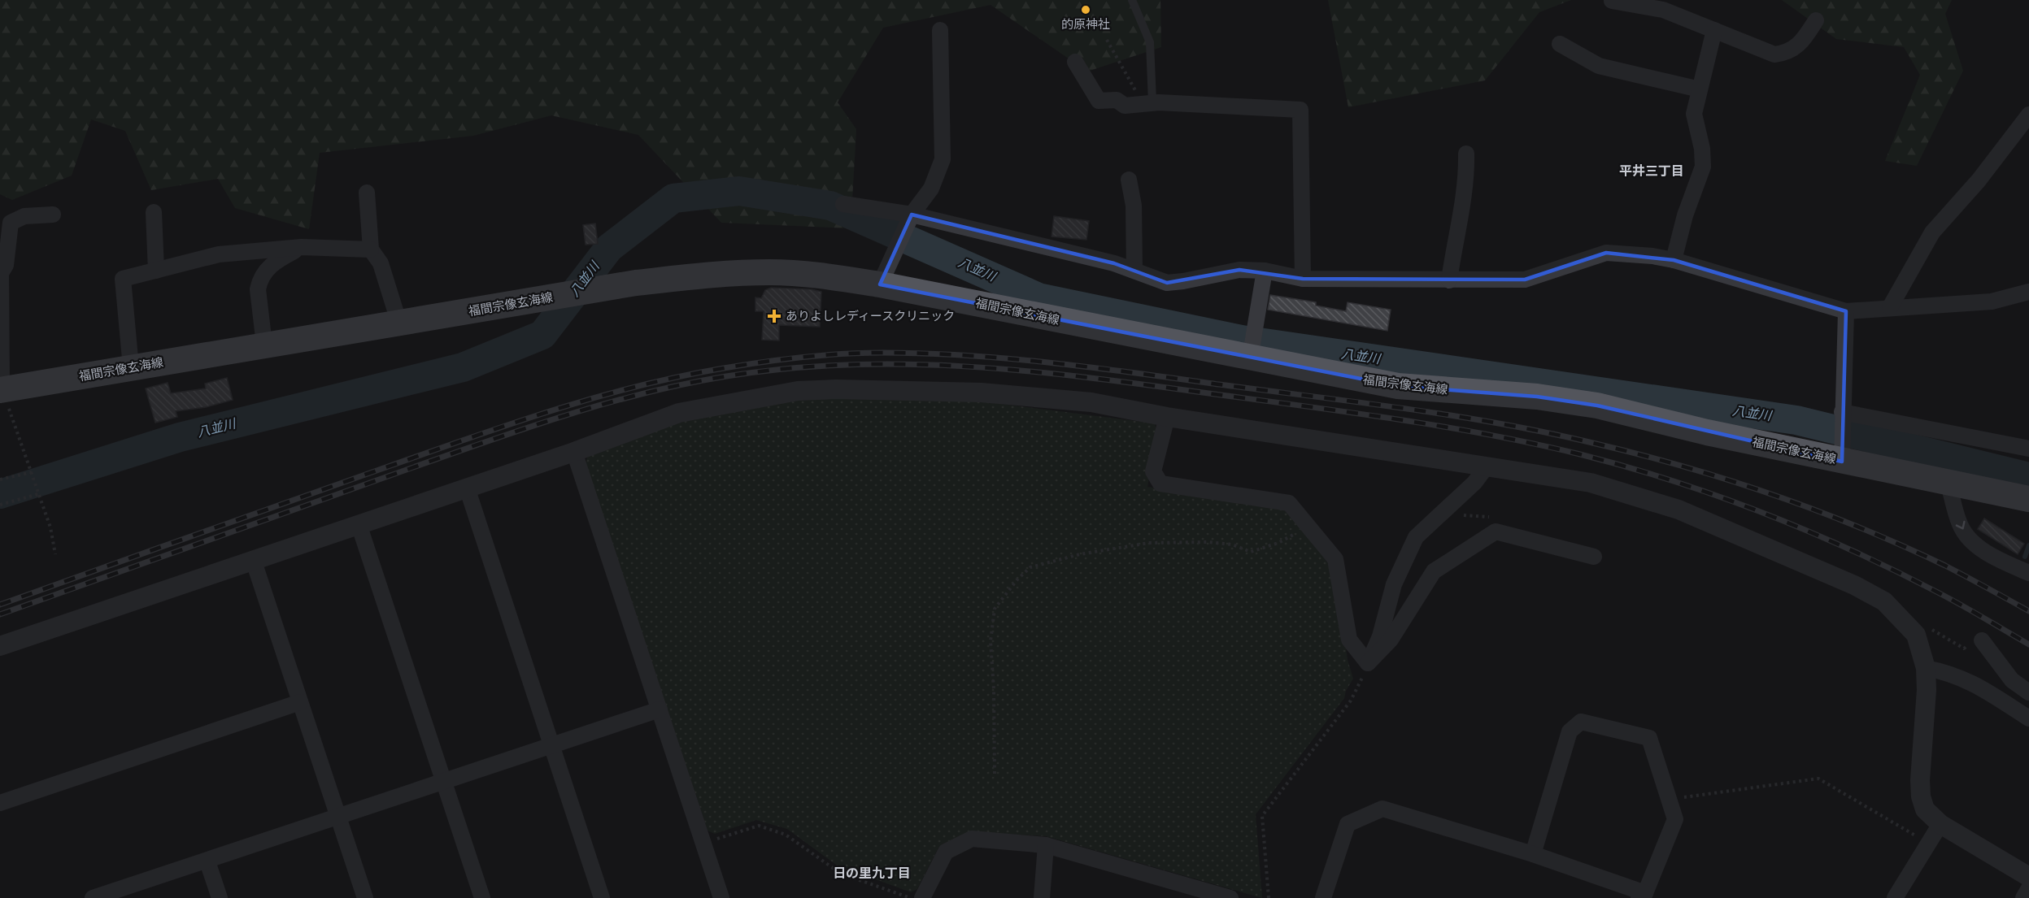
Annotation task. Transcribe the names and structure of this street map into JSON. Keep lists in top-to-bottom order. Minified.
{"streets":{"main road":["福間宗像玄海線"]},"districts":["平井三丁目","日の里九丁目"],"water":["八並川"],"places":{"other":["的原神社"],"health":["ありよしレディースクリニック"]}}
